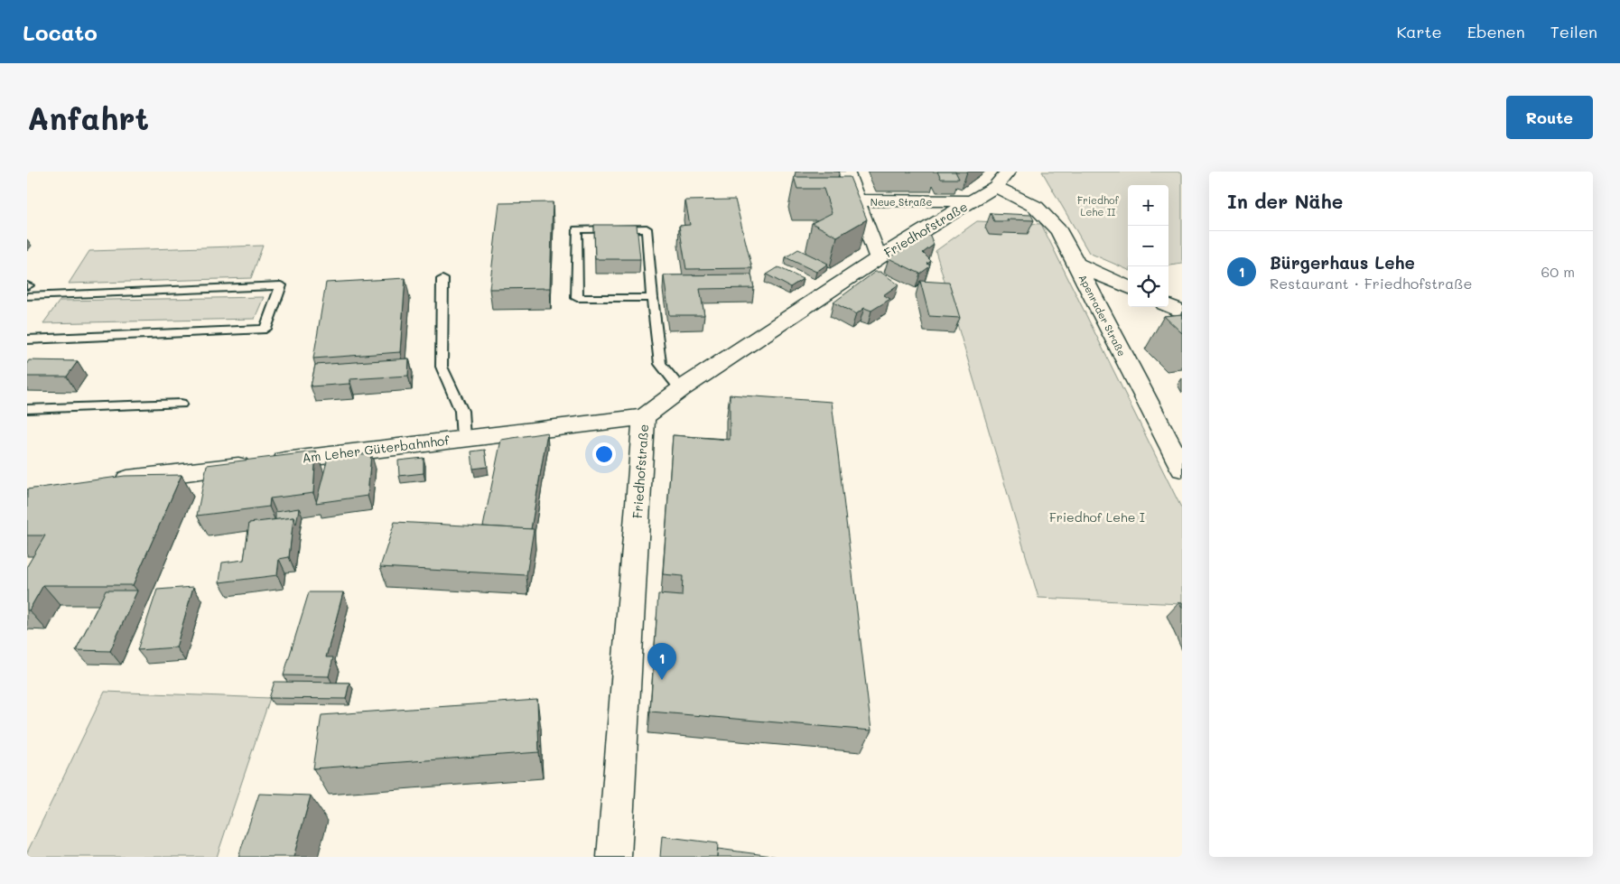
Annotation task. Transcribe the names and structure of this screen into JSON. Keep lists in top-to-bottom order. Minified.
{"streets":{"street":["Neue Straße","Friedhofstraße","Apenrader Straße","Am Leher Güterbahnhof"]},"crossings":[["Neue Straße","Friedhofstraße"],["Friedhofstraße","Apenrader Straße"],["Friedhofstraße","Am Leher Güterbahnhof"]],"parks":["Friedhof Lehe II","Friedhof Lehe I"],"page":{"header":"Locato","nav":["Karte","Ebenen","Teilen"],"buttons":"Route","title":"Anfahrt","heading":"In der Nähe","map_buttons":["+","−"],"list":[{"mark":"1","name":"Bürgerhaus Lehe","note":"Restaurant · Friedhofstraße","value":"60 m"}],"pins":"1"}}
